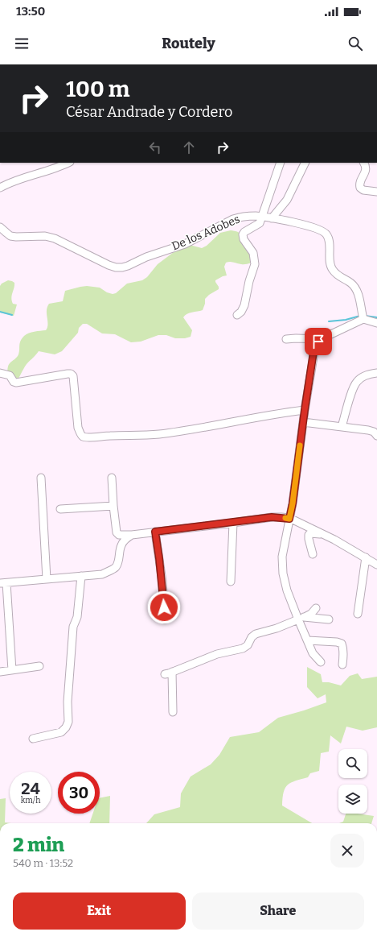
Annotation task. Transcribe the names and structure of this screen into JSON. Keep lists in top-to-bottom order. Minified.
{"streets":{"street":["De los Adobes"]},"page":{"status":"13:50","header":"Routely","turn":["100 m","César Andrade y Cordero"],"speed":"24 km/h","limit":"30","heading":["2 min","540 m · 13:52"],"buttons":["Exit","Share"]}}
